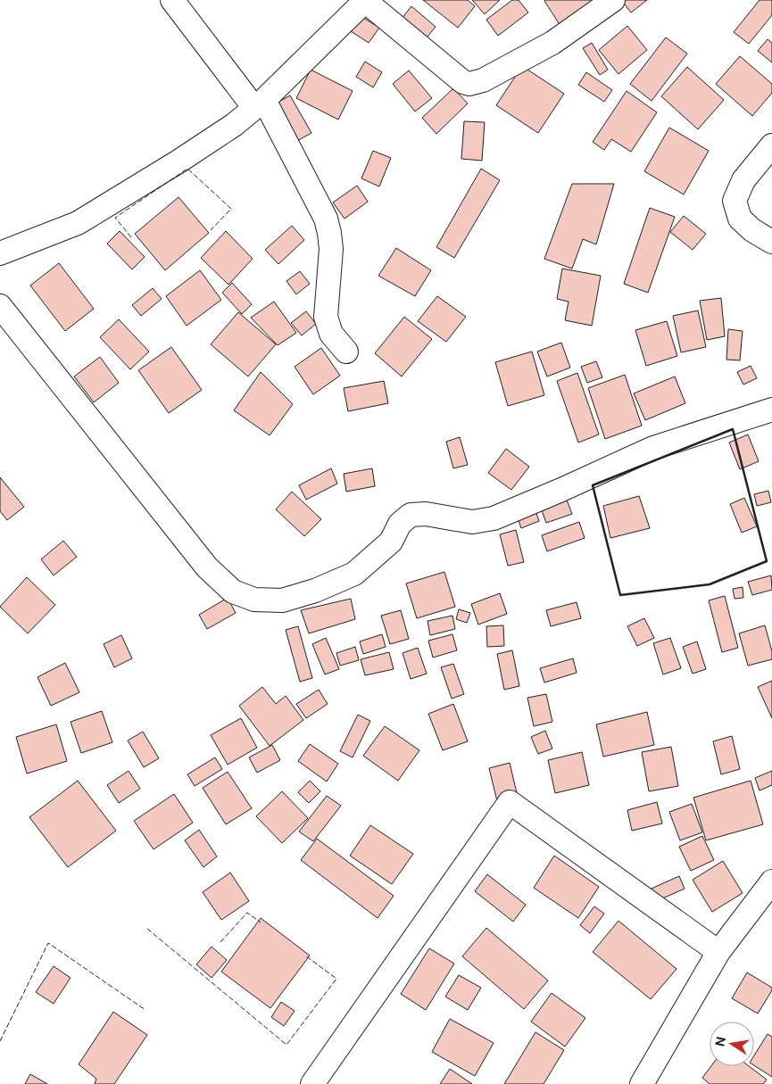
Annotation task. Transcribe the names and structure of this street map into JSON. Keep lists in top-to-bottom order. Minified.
{"north":"left"}
